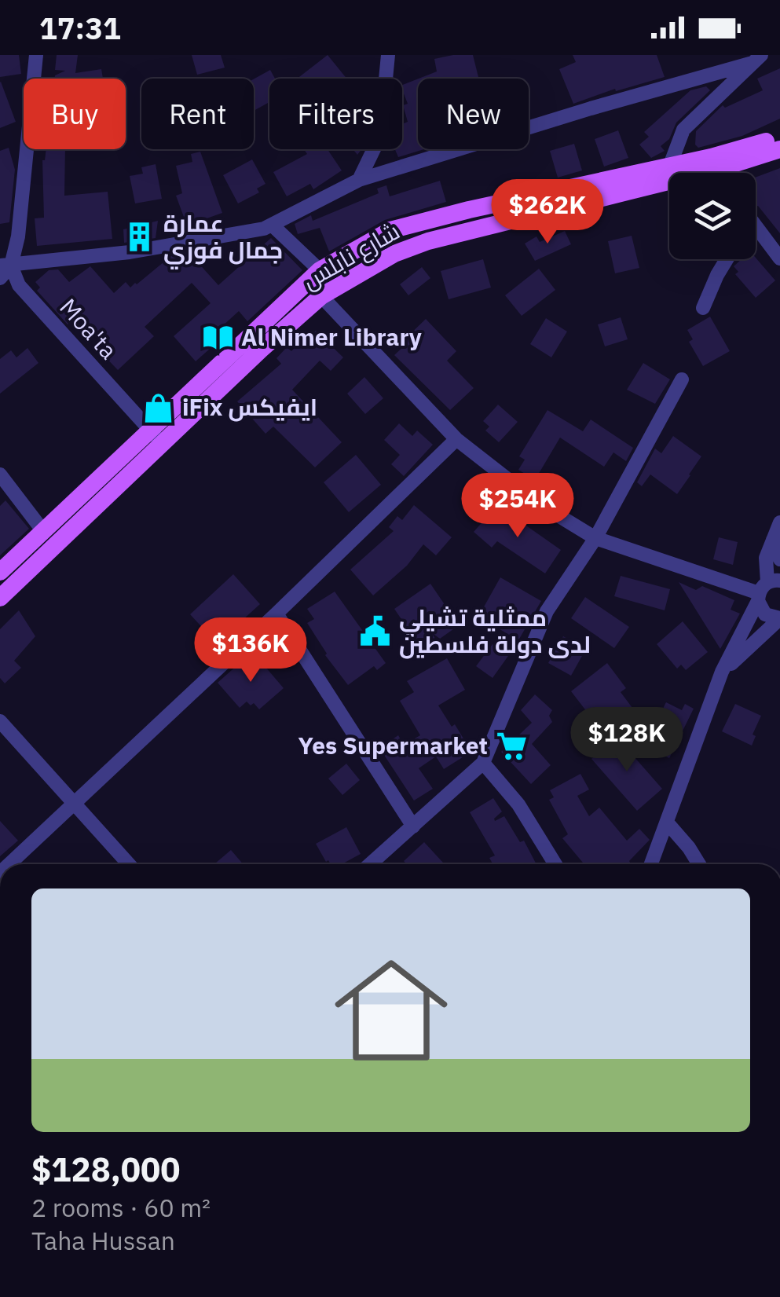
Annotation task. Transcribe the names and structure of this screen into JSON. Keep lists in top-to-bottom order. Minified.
{"streets":{"main road":["شارع نابلس"],"street":["Moa'ta"]},"crossings":[["شارع نابلس","Moa'ta"]],"places":{"building":["عمارة جمال فوزي"],"library":["Al Nimer Library"],"shop":["iFix ايفيكس"],"public building":["ممثلية تشيلي لدى دولة فلسطين"],"supermarket":["Yes Supermarket"]},"page":{"status":"17:31","chip":["Buy","Rent","Filters","New"],"price":["$262K","$254K","$136K","$128K"],"list":[{"name":"$128,000","note":"2 rooms · 60 m² · Taha Hussan"}]}}
